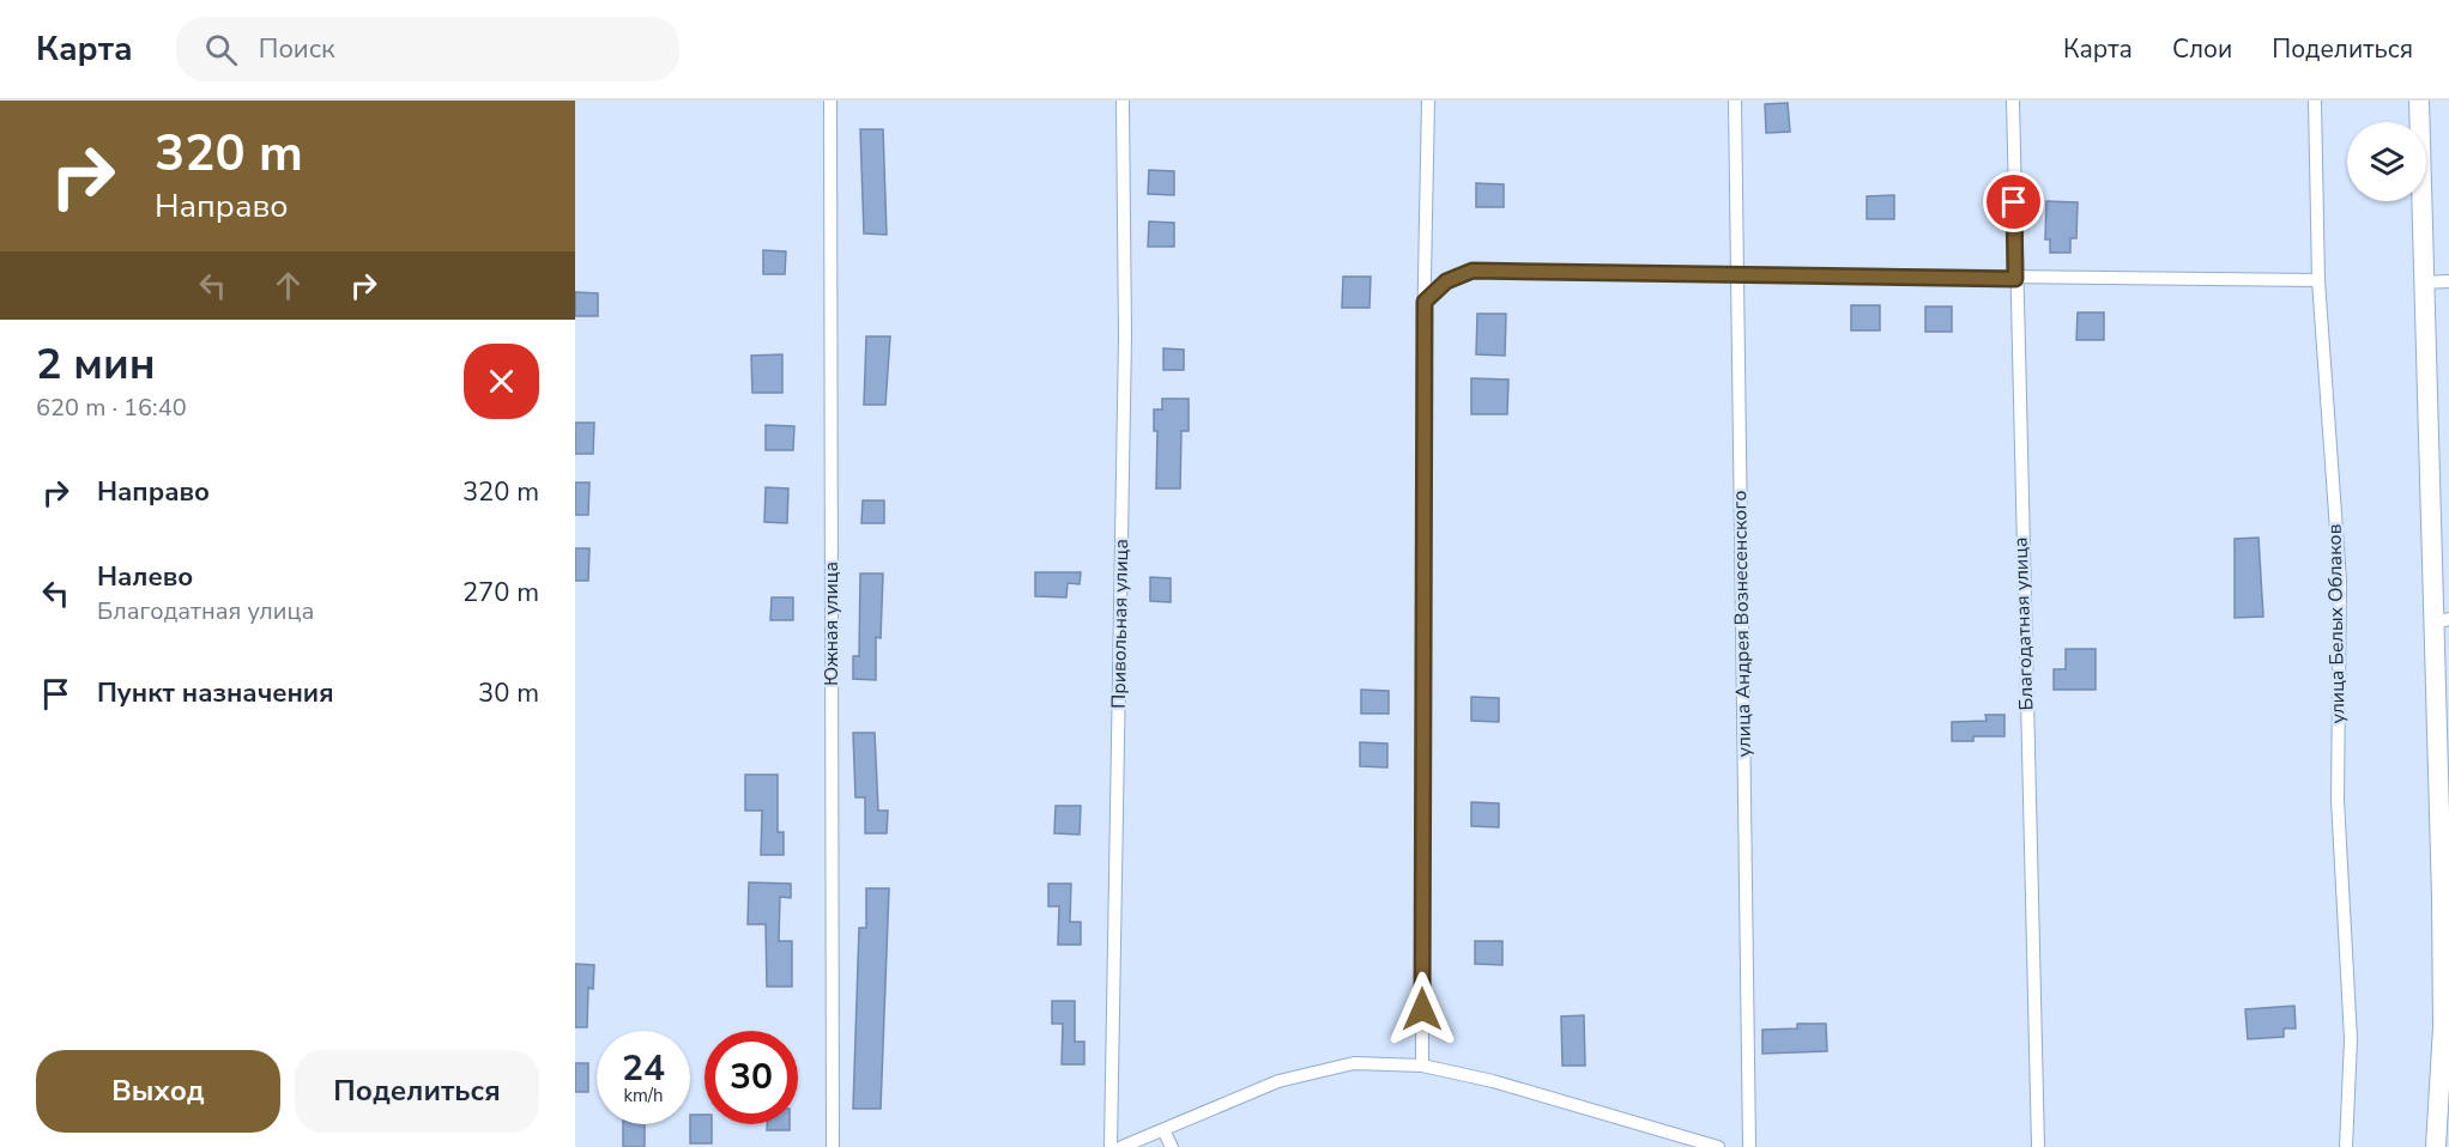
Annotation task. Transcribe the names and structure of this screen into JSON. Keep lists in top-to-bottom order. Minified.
{"streets":{"street":["Южная улица","Привольная улица","улица Андрея Вознесенского","Благодатная улица","улица Белых Облаков"]},"page":{"header":"Карта","search":"Поиск","nav":["Карта","Слои","Поделиться"],"turn":["320 m","Направо"],"heading":["2 мин","620 m · 16:40"],"list":[{"name":"Направо","value":"320 m"},{"name":"Налево","note":"Благодатная улица","value":"270 m"},{"name":"Пункт назначения","value":"30 m"}],"speed":"24 km/h","limit":"30","buttons":["Выход","Поделиться"]}}
